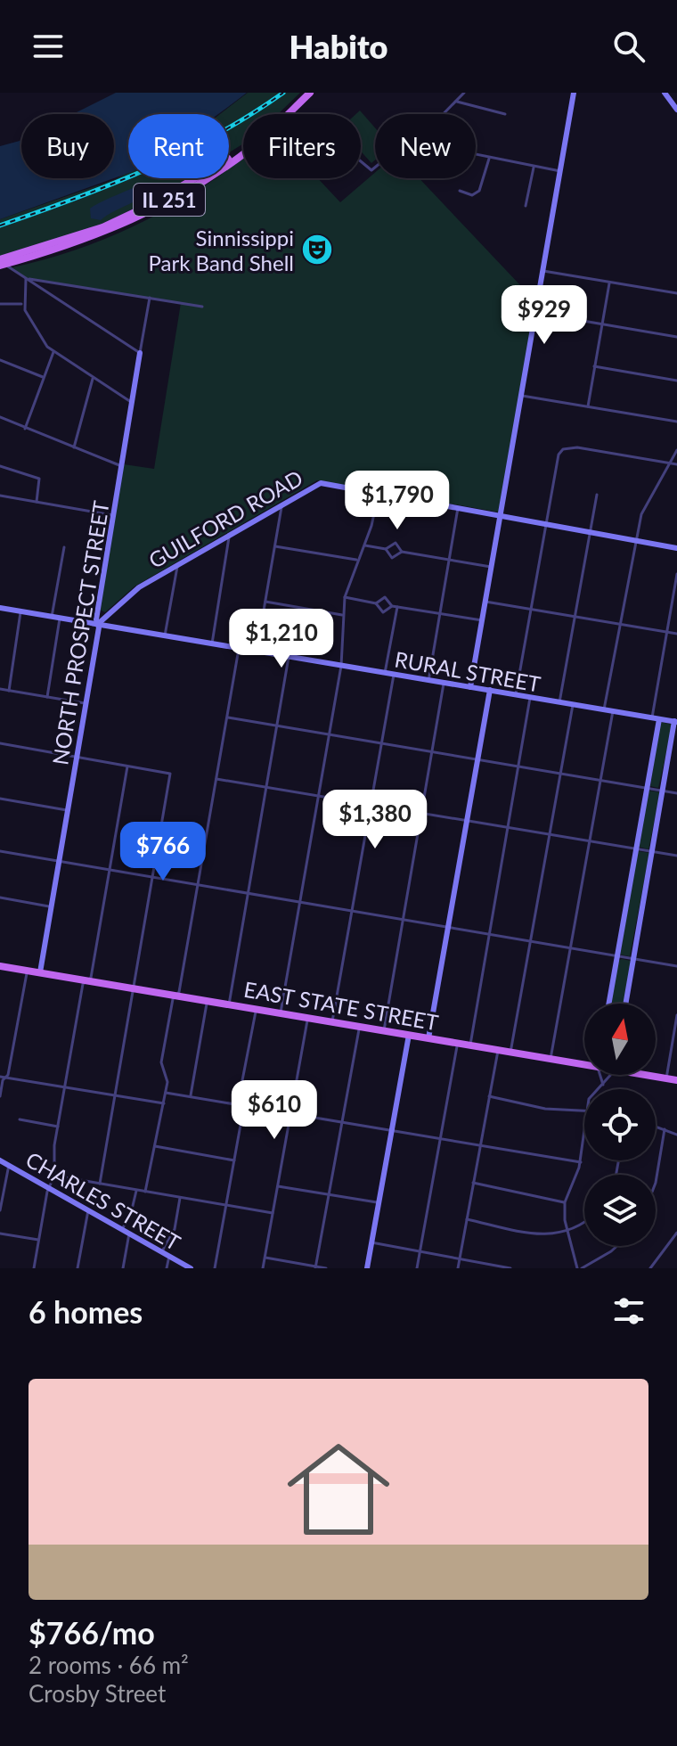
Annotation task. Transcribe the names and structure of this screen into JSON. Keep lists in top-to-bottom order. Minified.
{"streets":{"main road":["IL 251","EAST STATE STREET"],"street":["GUILFORD ROAD","NORTH PROSPECT STREET","RURAL STREET","CHARLES STREET"]},"crossings":[["GUILFORD ROAD","NORTH PROSPECT STREET"],["GUILFORD ROAD","RURAL STREET"],["NORTH PROSPECT STREET","RURAL STREET"],["NORTH PROSPECT STREET","EAST STATE STREET"]],"places":{"theatre":["Sinnissippi Park Band Shell"]},"north":"top","page":{"header":"Habito","chip":["Buy","Rent","Filters","New"],"price":["$929","$1,790","$1,210","$1,380","$766","$610"],"heading":"6 homes","list":[{"name":"$766/mo","note":"2 rooms · 66 m² · Crosby Street"}]}}
